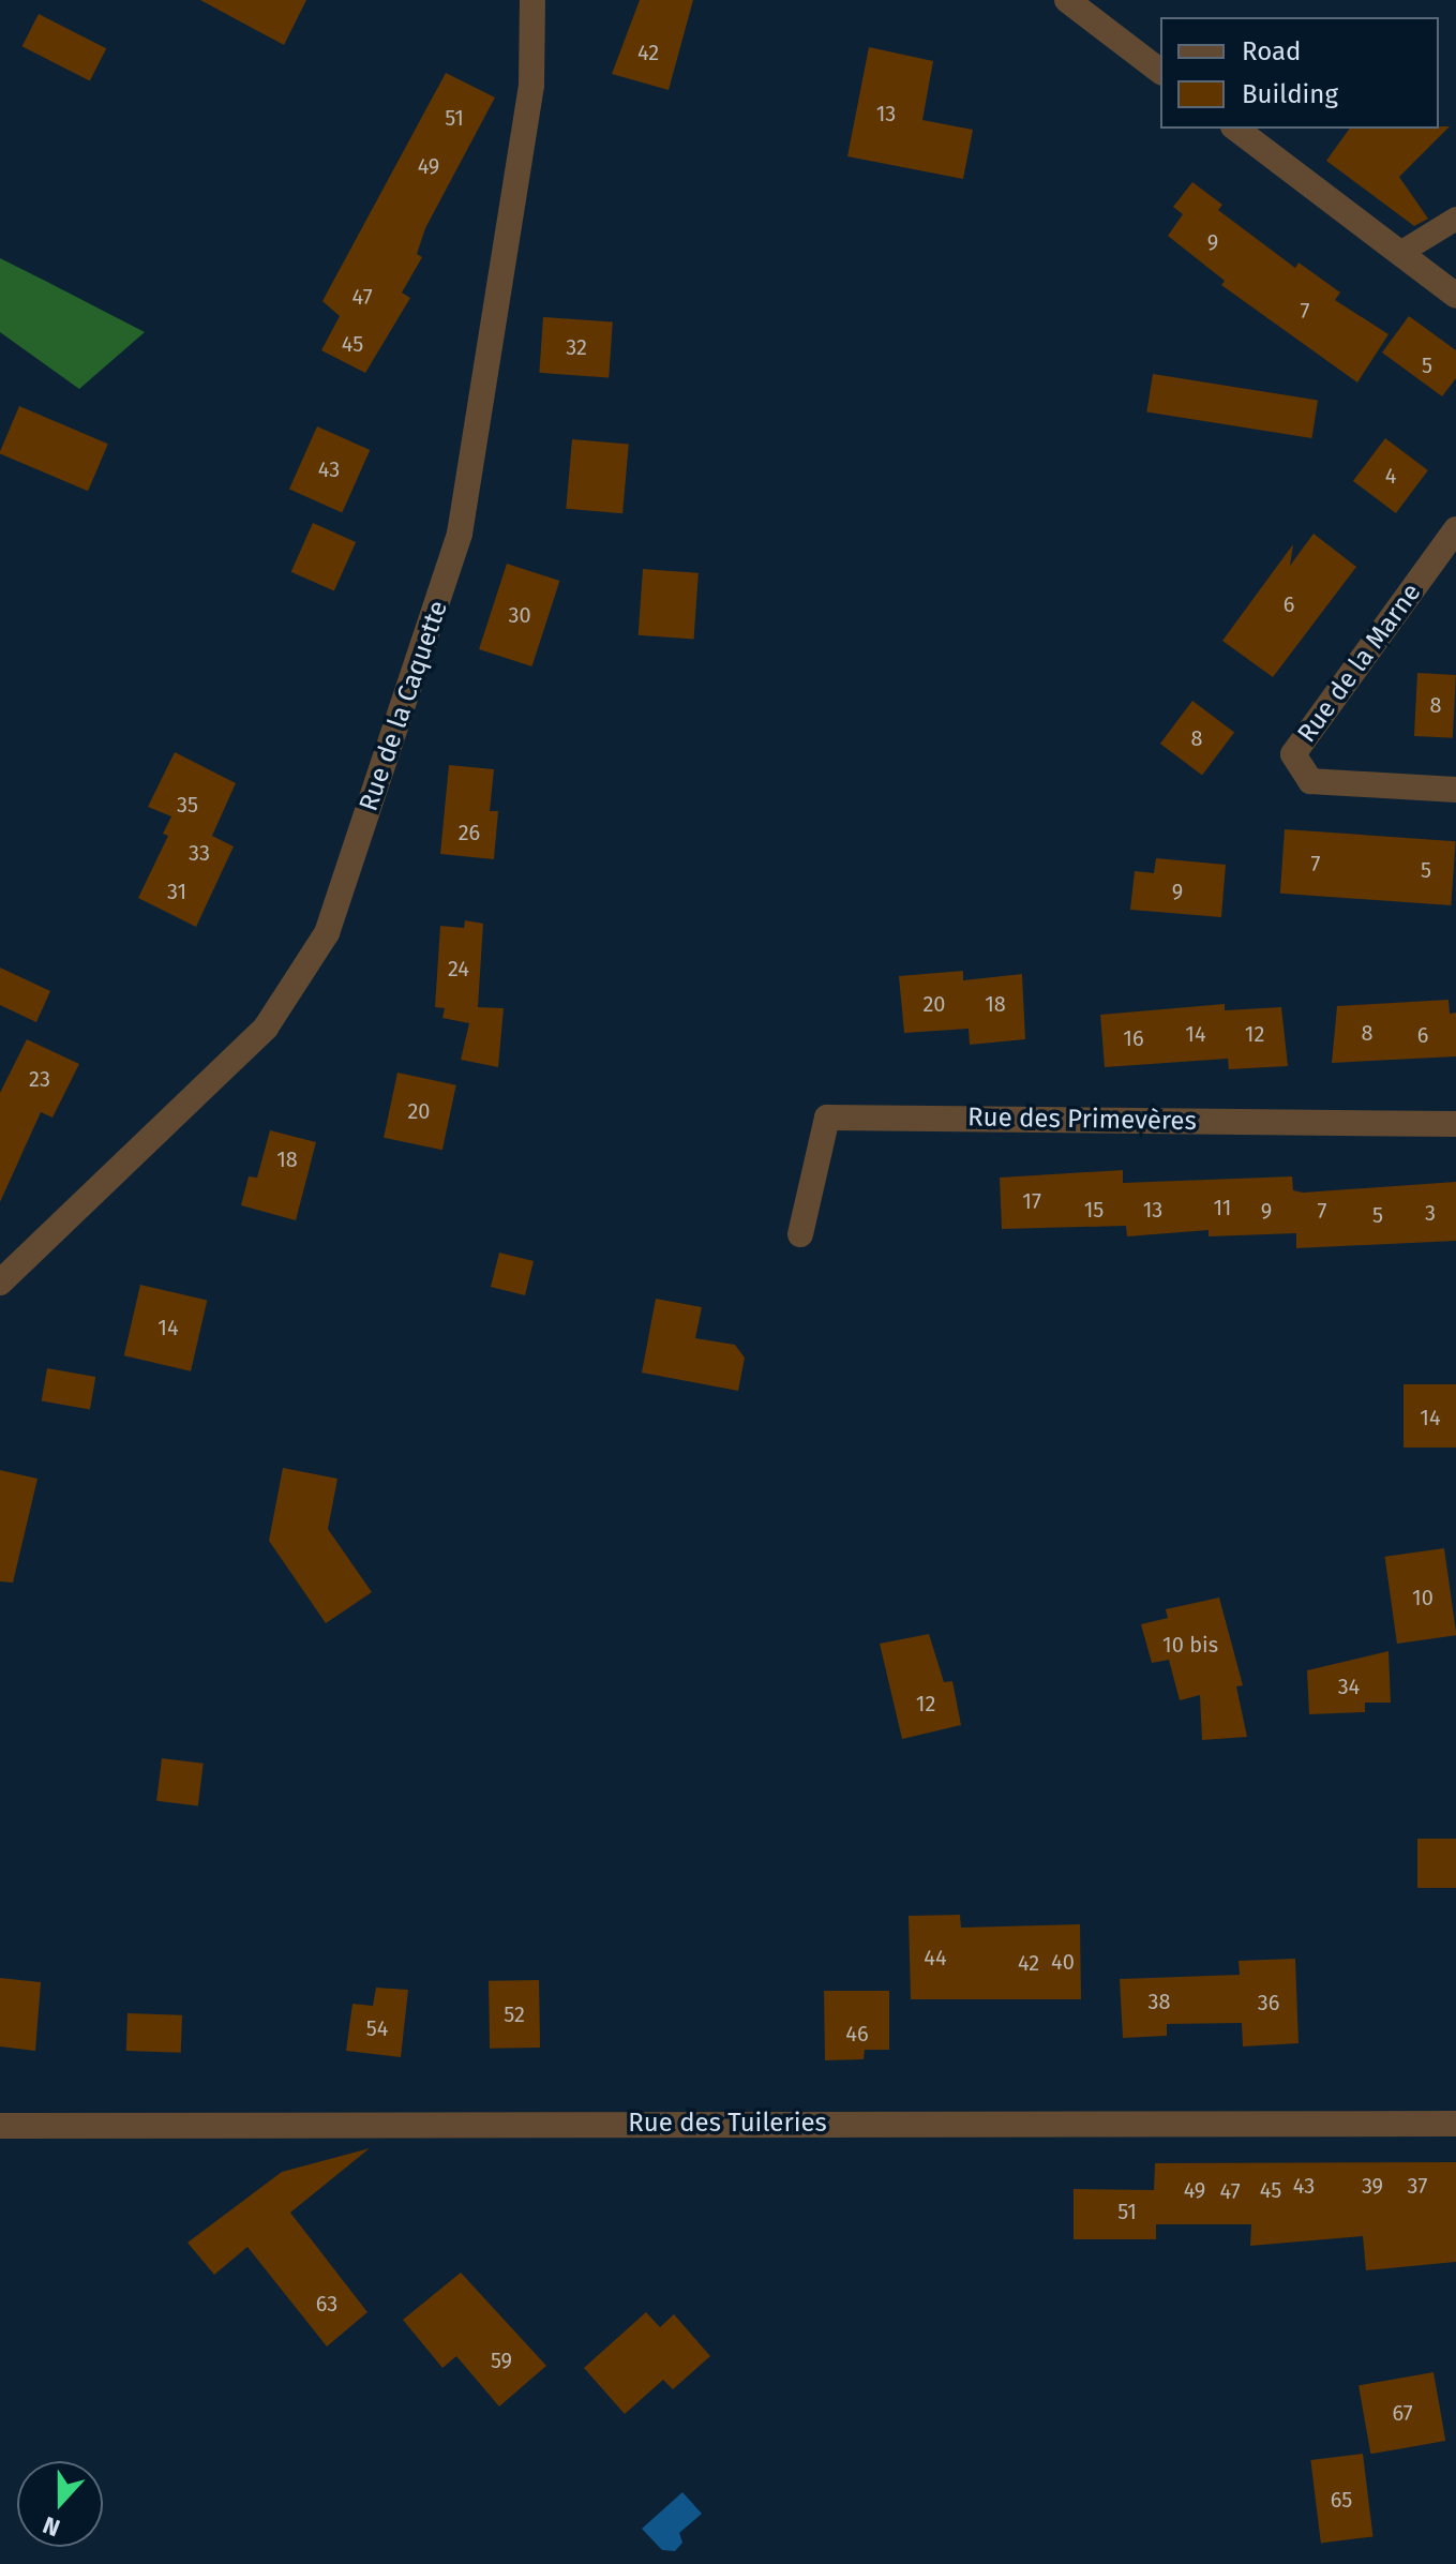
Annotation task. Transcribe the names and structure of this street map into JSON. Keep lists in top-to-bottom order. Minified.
{"streets":{"street":["Rue de la Marne","Rue de la Caquette","Rue des Primevères","Rue des Tuileries"]},"house_numbers":["42","13","51","49","9","47","7","45","32","5","43","4","6","30","8","8","35","26","33","7","5","31","9","24","20","18","8","14","12","6","16","23","20","18","17","11","15","13","9","7","3","5","14","14","10","10 bis","34","12","44","40","42","38","36","52","54","46","43","39","37","49","45","47","51","63","59","67","65"],"legend":["Road","Building"],"north":"bottom"}
